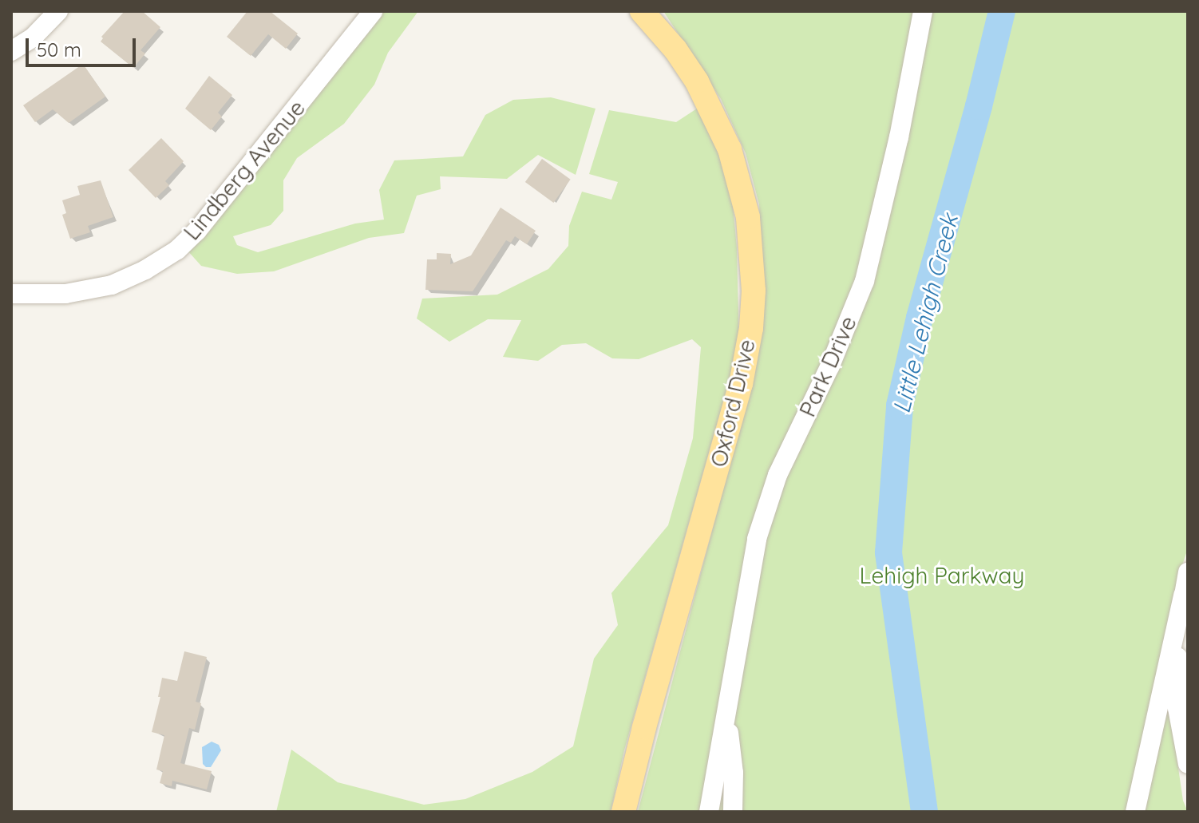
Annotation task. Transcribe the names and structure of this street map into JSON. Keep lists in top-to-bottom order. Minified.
{"streets":{"main road":["Oxford Drive"],"street":["Lindberg Avenue","Park Drive"]},"water":["Little Lehigh Creek"],"parks":["Lehigh Parkway"],"scale_bar":"50 m"}
